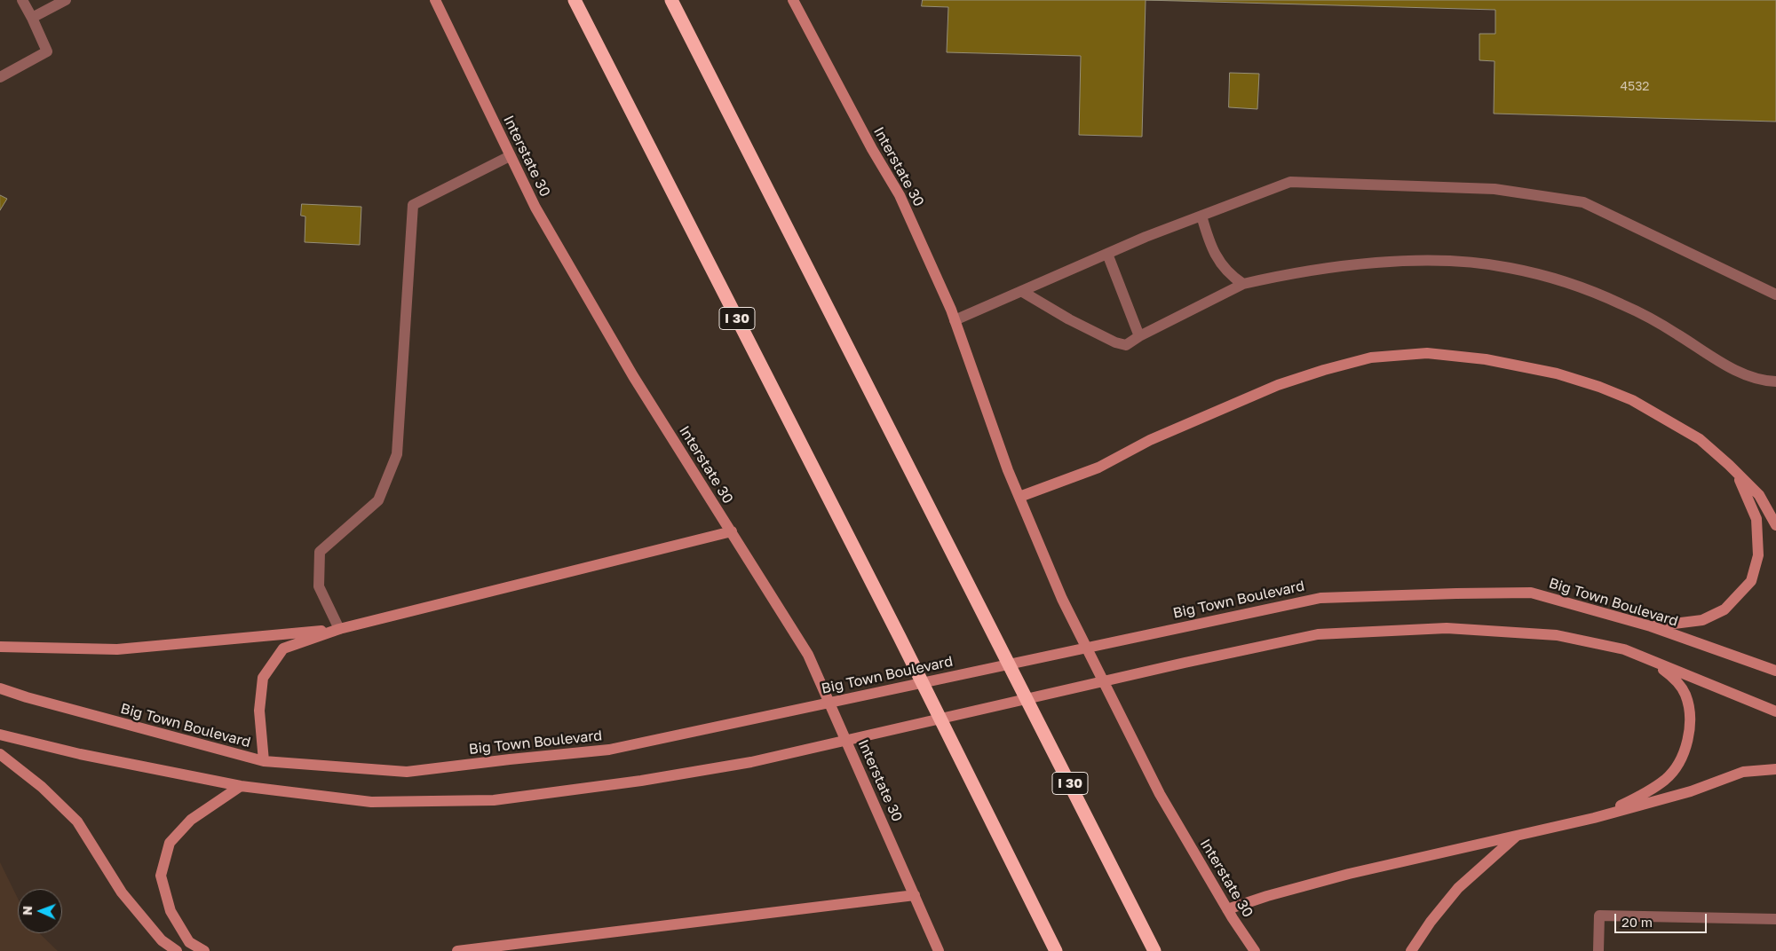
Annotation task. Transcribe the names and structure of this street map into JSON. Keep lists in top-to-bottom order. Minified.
{"streets":{"highway":["I 30"],"main road":["Interstate 30","Big Town Boulevard"]},"house_numbers":["4532"],"scale_bar":"20 m","north":"left"}
